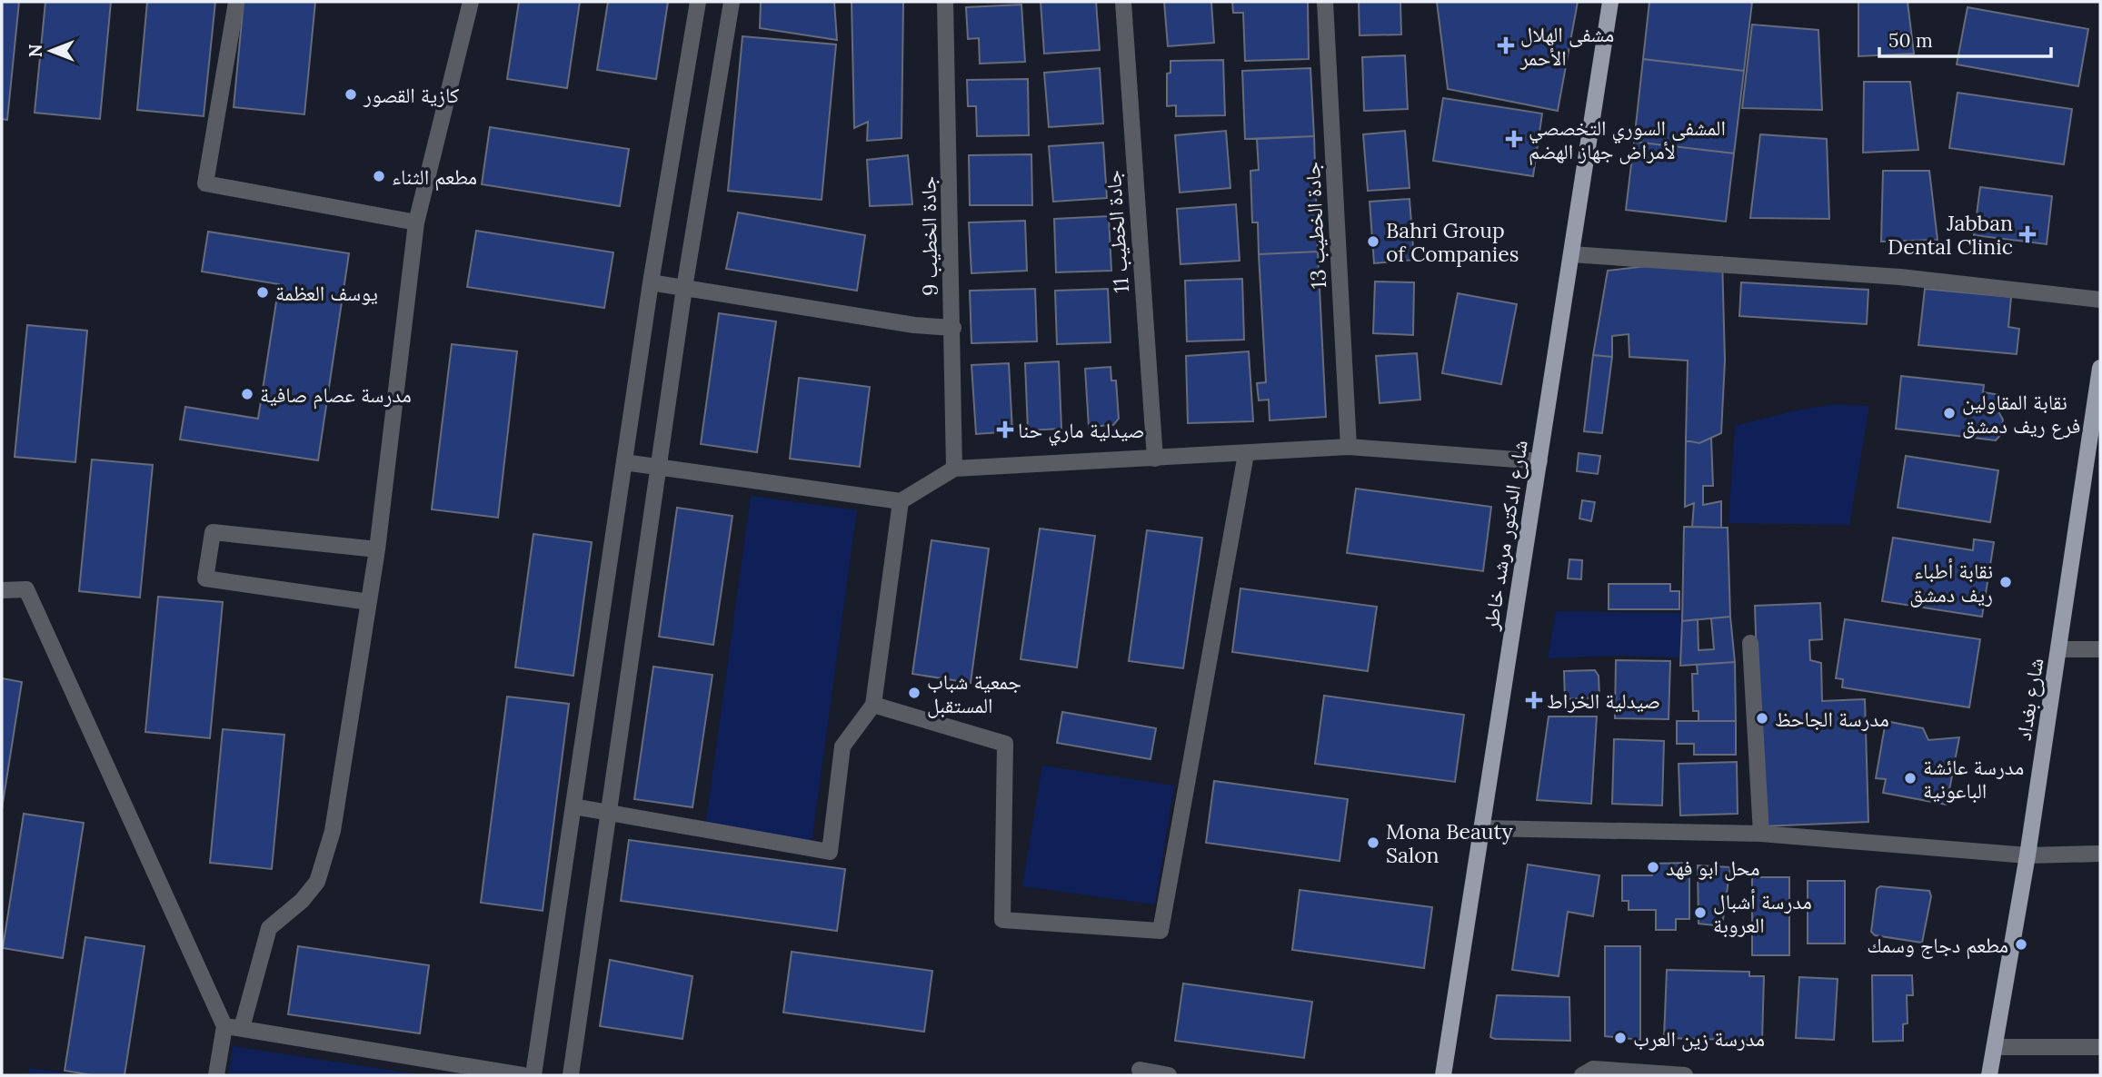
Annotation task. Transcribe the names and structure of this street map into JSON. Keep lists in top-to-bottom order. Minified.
{"streets":{"main road":["شارع الدكتور مرشد خاطر","شارع بغداد"],"street":["جادة الخطيب 13","جادة الخطيب 11","جادة الخطيب 9"]},"places":{"health":["مشفى الهلال الأحمر","المشفى السوري التخصصي لأمراض جهاز الهضم","Jabban Dental Clinic","صيدلية ماري حنا","صيدلية الخراط"],"other":["كازية القصور","مطعم الثناء","Bahri Group of Companies","يوسف العظمة","مدرسة عصام صافية","نقابة المقاولين فرع ريف دمشق","نقابة أطباء ريف دمشق","جمعية شباب المستقبل","مدرسة الجاحظ","مدرسة عائشة الباعونية","Mona Beauty Salon","محل ابو فهد","مدرسة أشبال العروبة","مطعم دجاج وسمك","مدرسة زين العرب"]},"scale_bar":"50 m","north":"left"}
